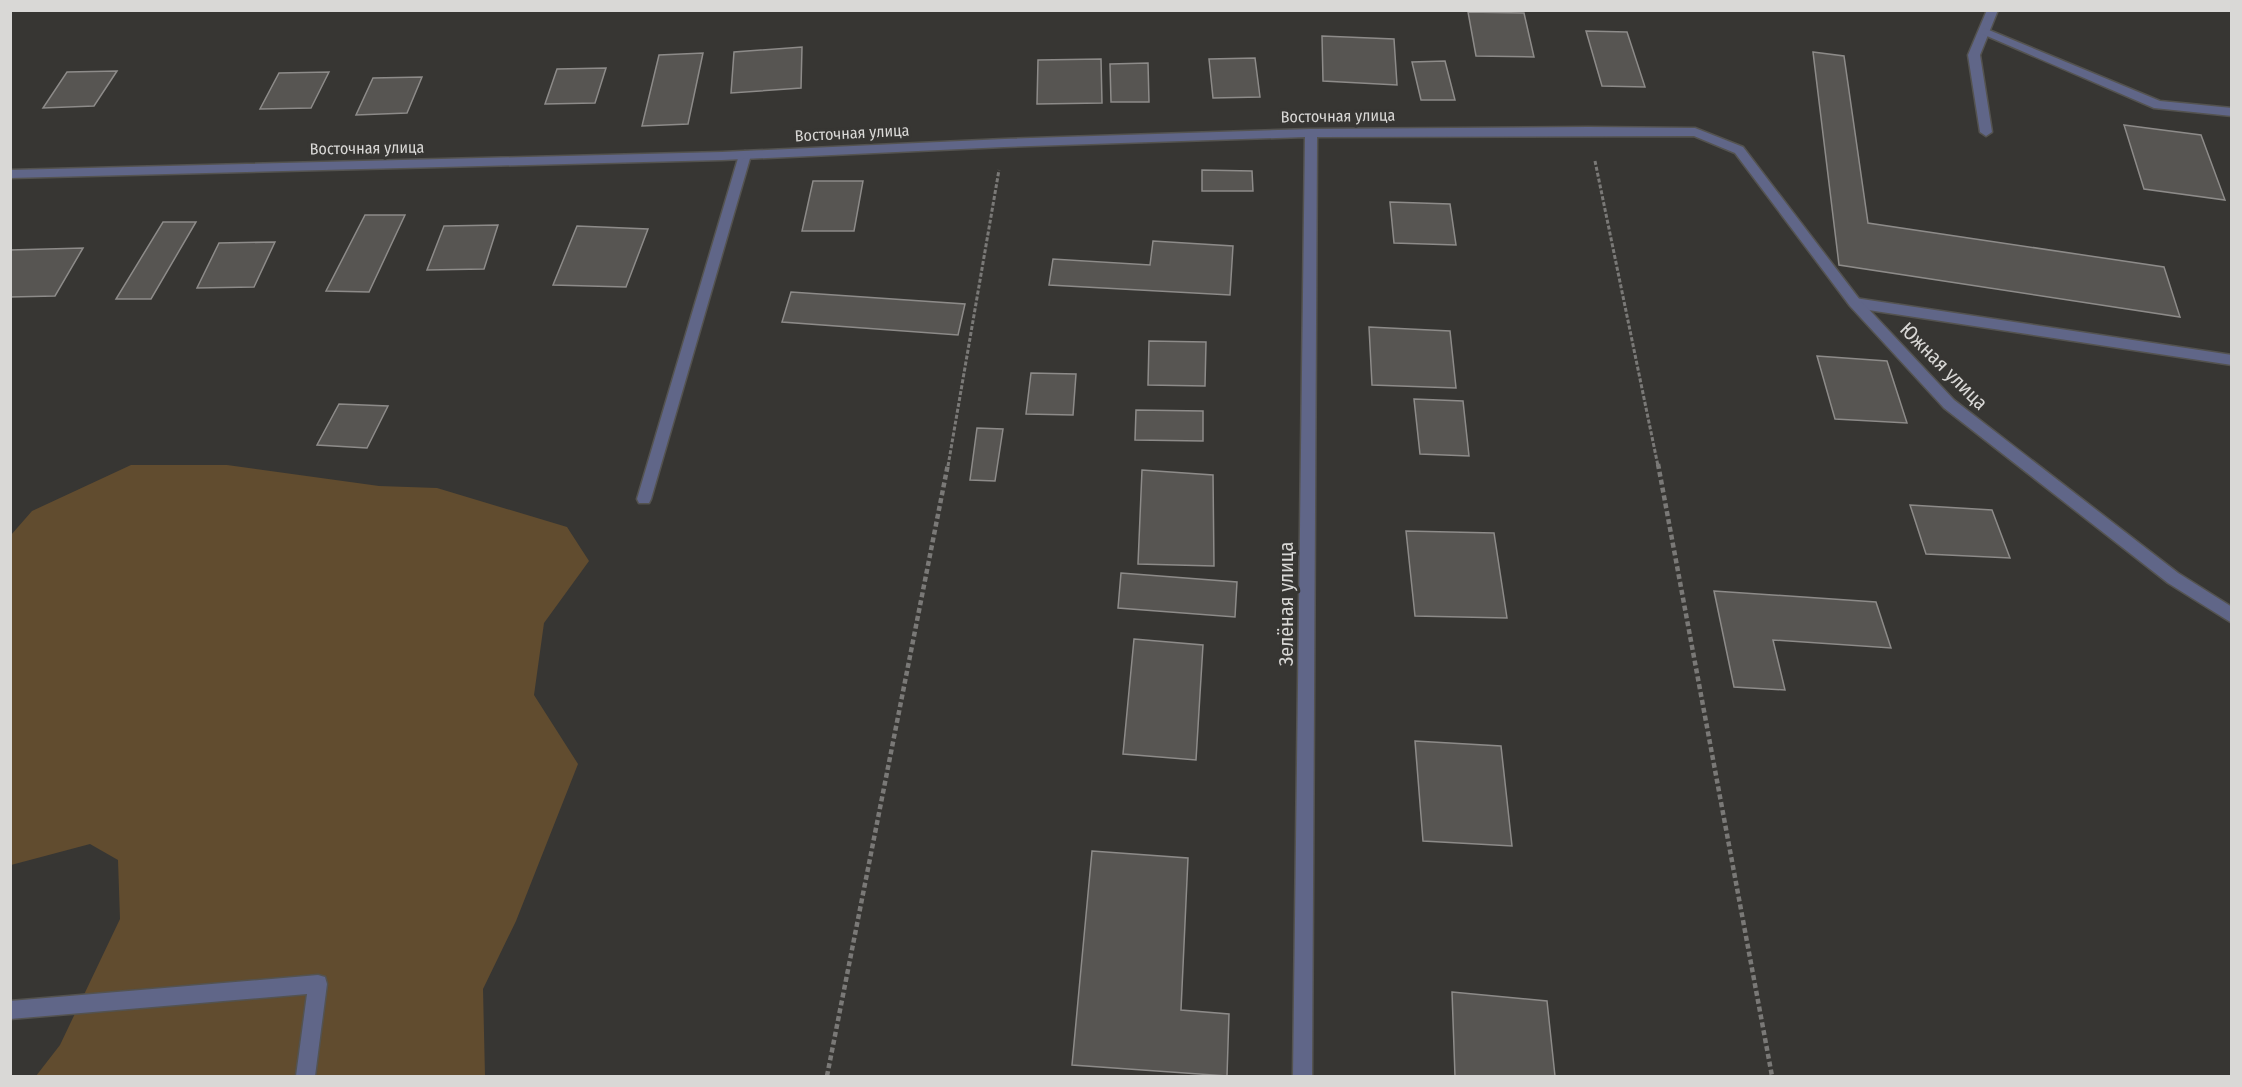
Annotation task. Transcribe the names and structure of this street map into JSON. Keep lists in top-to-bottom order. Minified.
{"streets":{"street":["Восточная улица","Южная улица","Зелёная улица"]},"crossings":[["Восточная улица","Южная улица"],["Восточная улица","Зелёная улица"]]}
